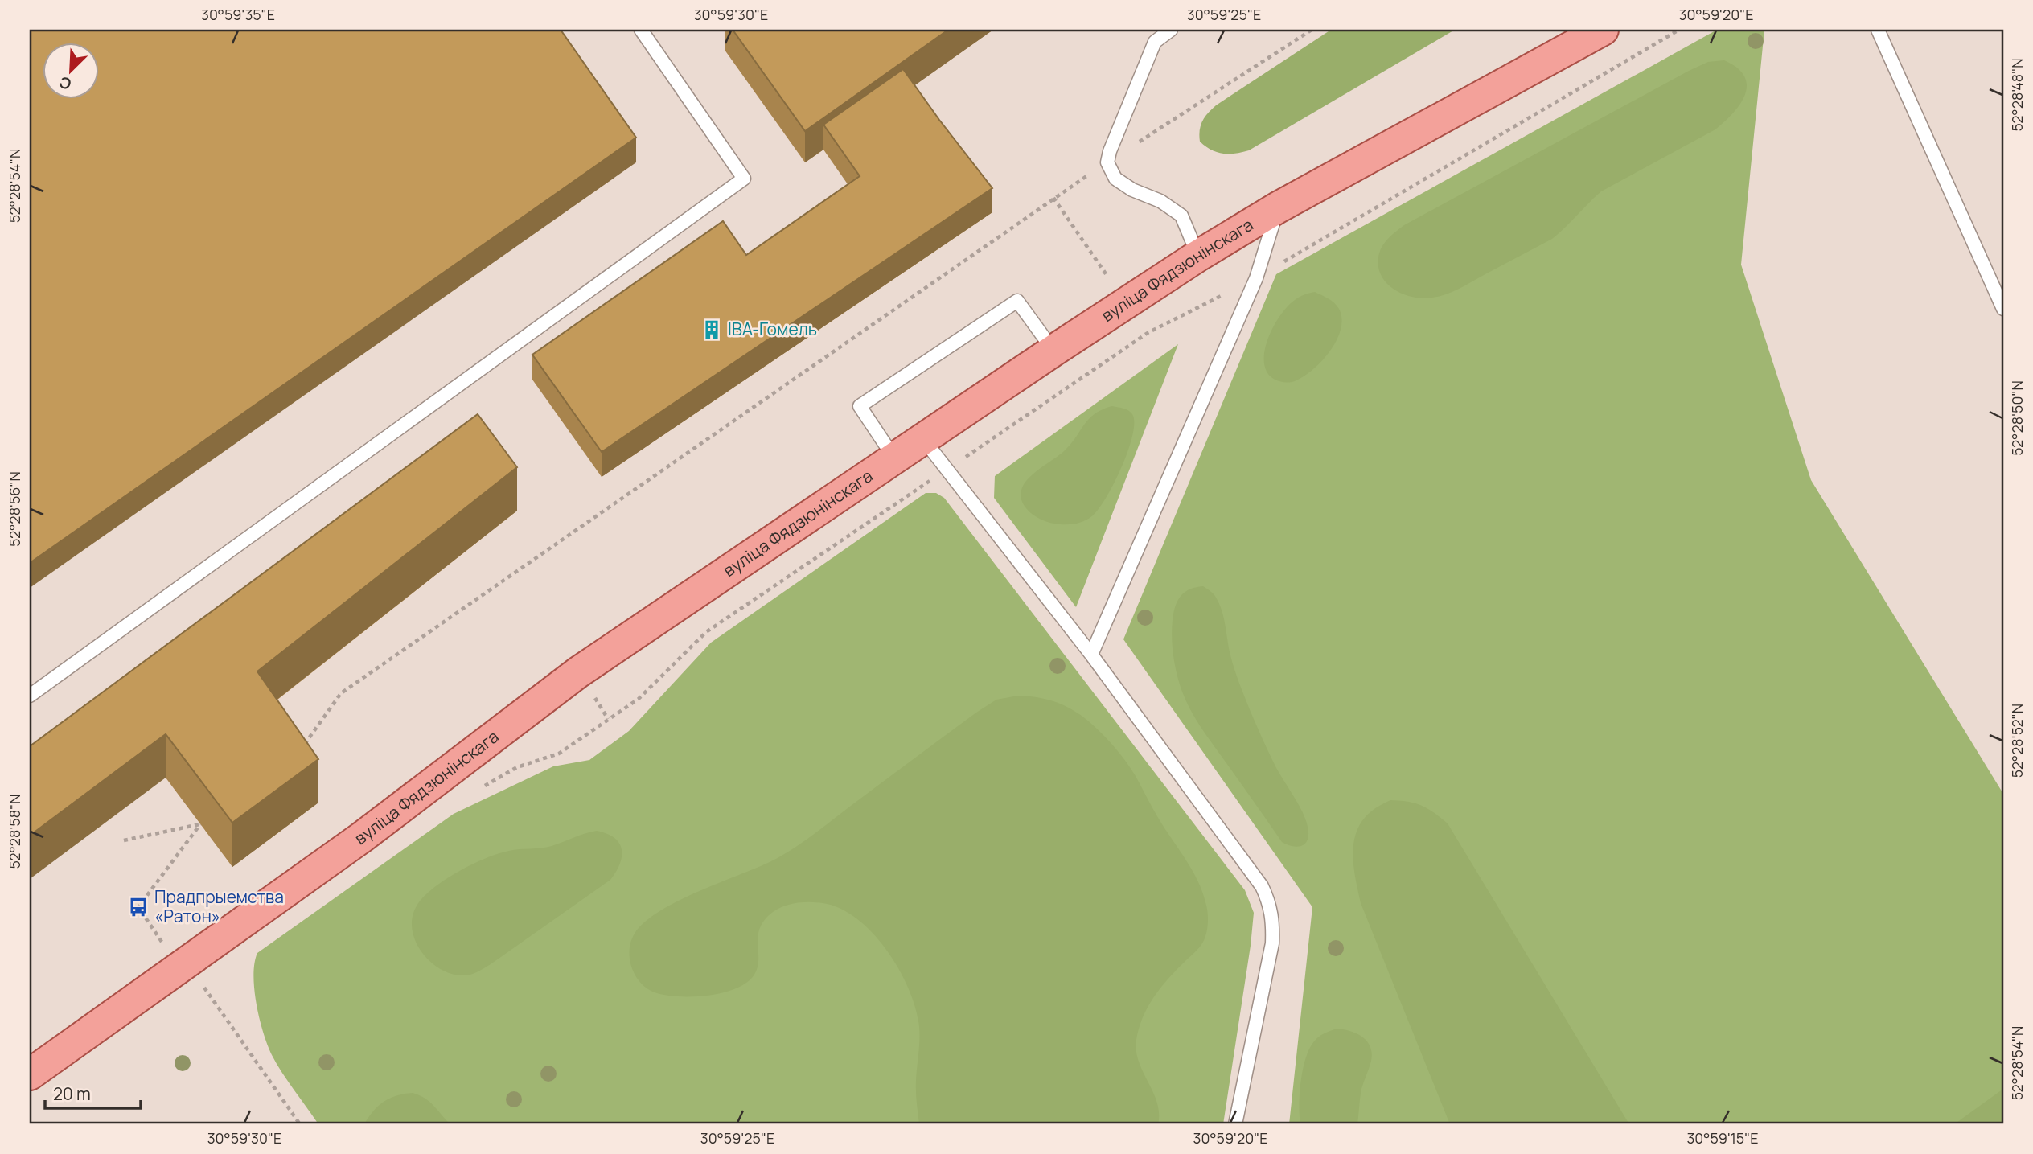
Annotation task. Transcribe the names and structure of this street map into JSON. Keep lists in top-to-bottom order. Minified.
{"streets":{"main road":["вуліца Фядзюнінскага"]},"places":{"building":["IBA-Гомель"],"bus stop":["Прадпрыемства «Ратон»"]},"scale_bar":"20 m","north":"bottom left","coordinates":["30°59'35\"E","30°59'30\"E","30°59'25\"E","30°59'20\"E","52°28'48\"N","52°28'54\"N","52°28'50\"N","52°28'56\"N","52°28'52\"N","52°28'58\"N","30°59'15\"E"]}
